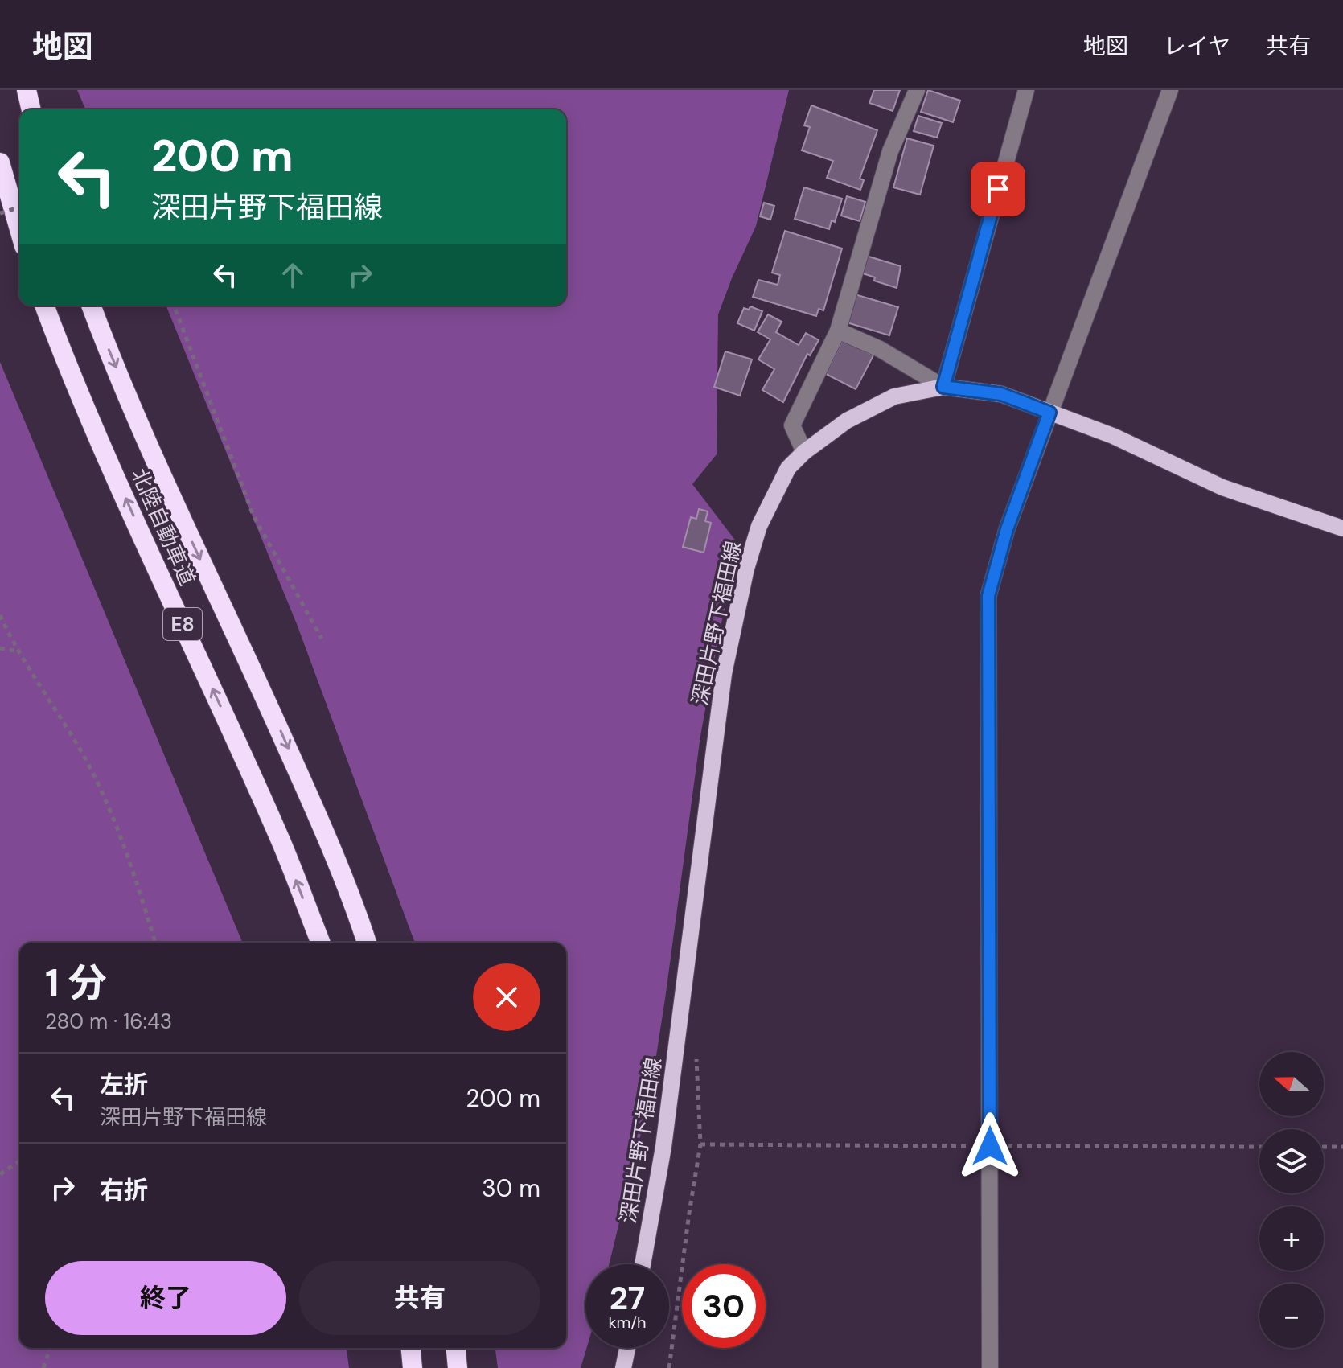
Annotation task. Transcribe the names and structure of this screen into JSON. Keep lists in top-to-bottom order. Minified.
{"streets":{"highway":["北陸自動車道","E8"],"main road":["深田片野下福田線"]},"north":"left","page":{"header":"地図","nav":["地図","レイヤ","共有"],"turn":["200 m","深田片野下福田線"],"heading":["1 分","280 m · 16:43"],"map_buttons":["+","−"],"list":[{"name":"左折","note":"深田片野下福田線","value":"200 m"},{"name":"右折","value":"30 m"}],"buttons":["終了","共有"],"speed":"27 km/h","limit":"30"}}
